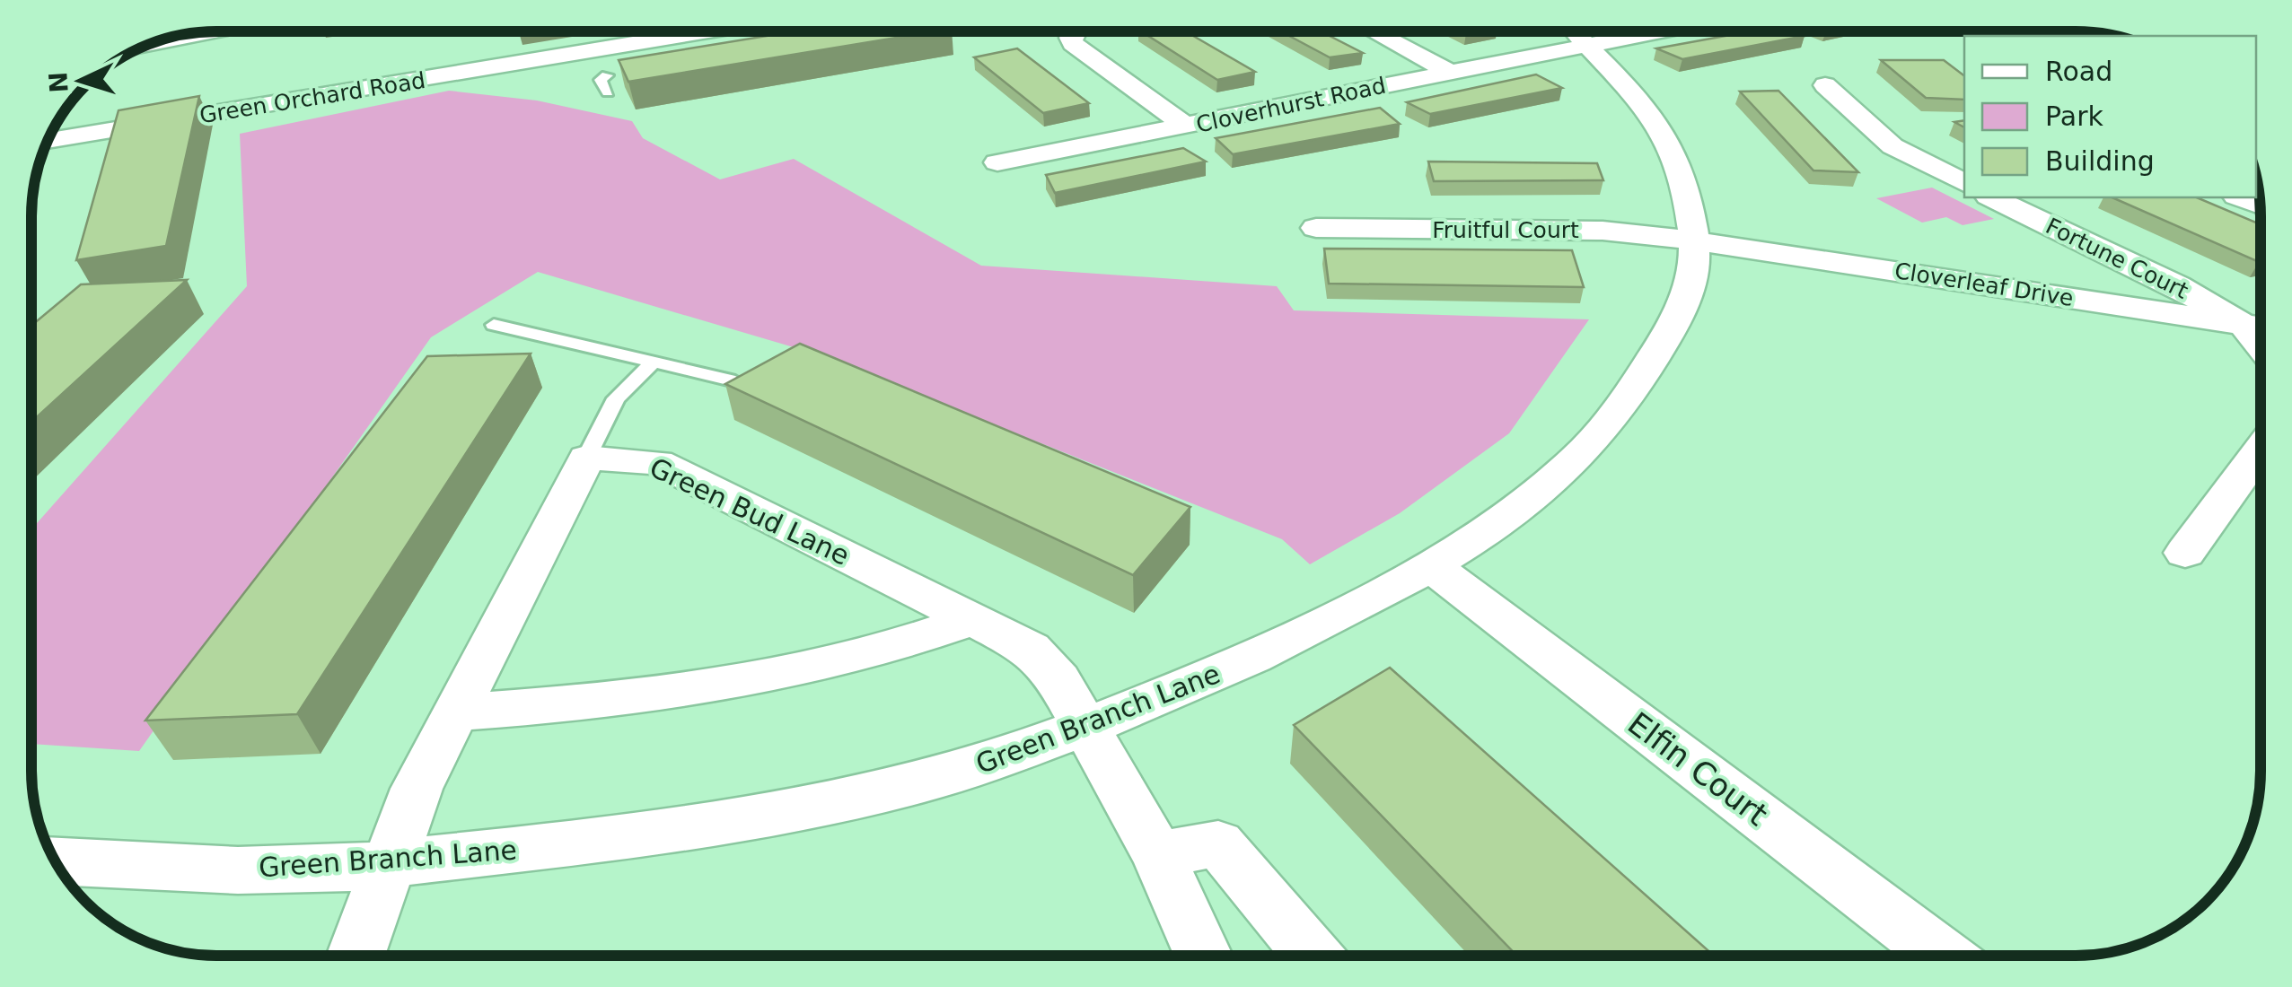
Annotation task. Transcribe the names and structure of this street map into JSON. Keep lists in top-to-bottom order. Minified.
{"streets":{"street":["Green Orchard Road","Cloverhurst Road","Fruitful Court","Fortune Court","Cloverleaf Drive","Green Bud Lane","Green Branch Lane","Elfin Court"]},"crossings":[["Cloverhurst Road","Green Branch Lane"],["Fruitful Court","Cloverleaf Drive"],["Fruitful Court","Green Branch Lane"],["Fortune Court","Cloverleaf Drive"],["Cloverleaf Drive","Green Branch Lane"],["Green Bud Lane","Green Branch Lane"],["Green Branch Lane","Elfin Court"]],"legend":["Road","Park","Building"],"north":"left"}
